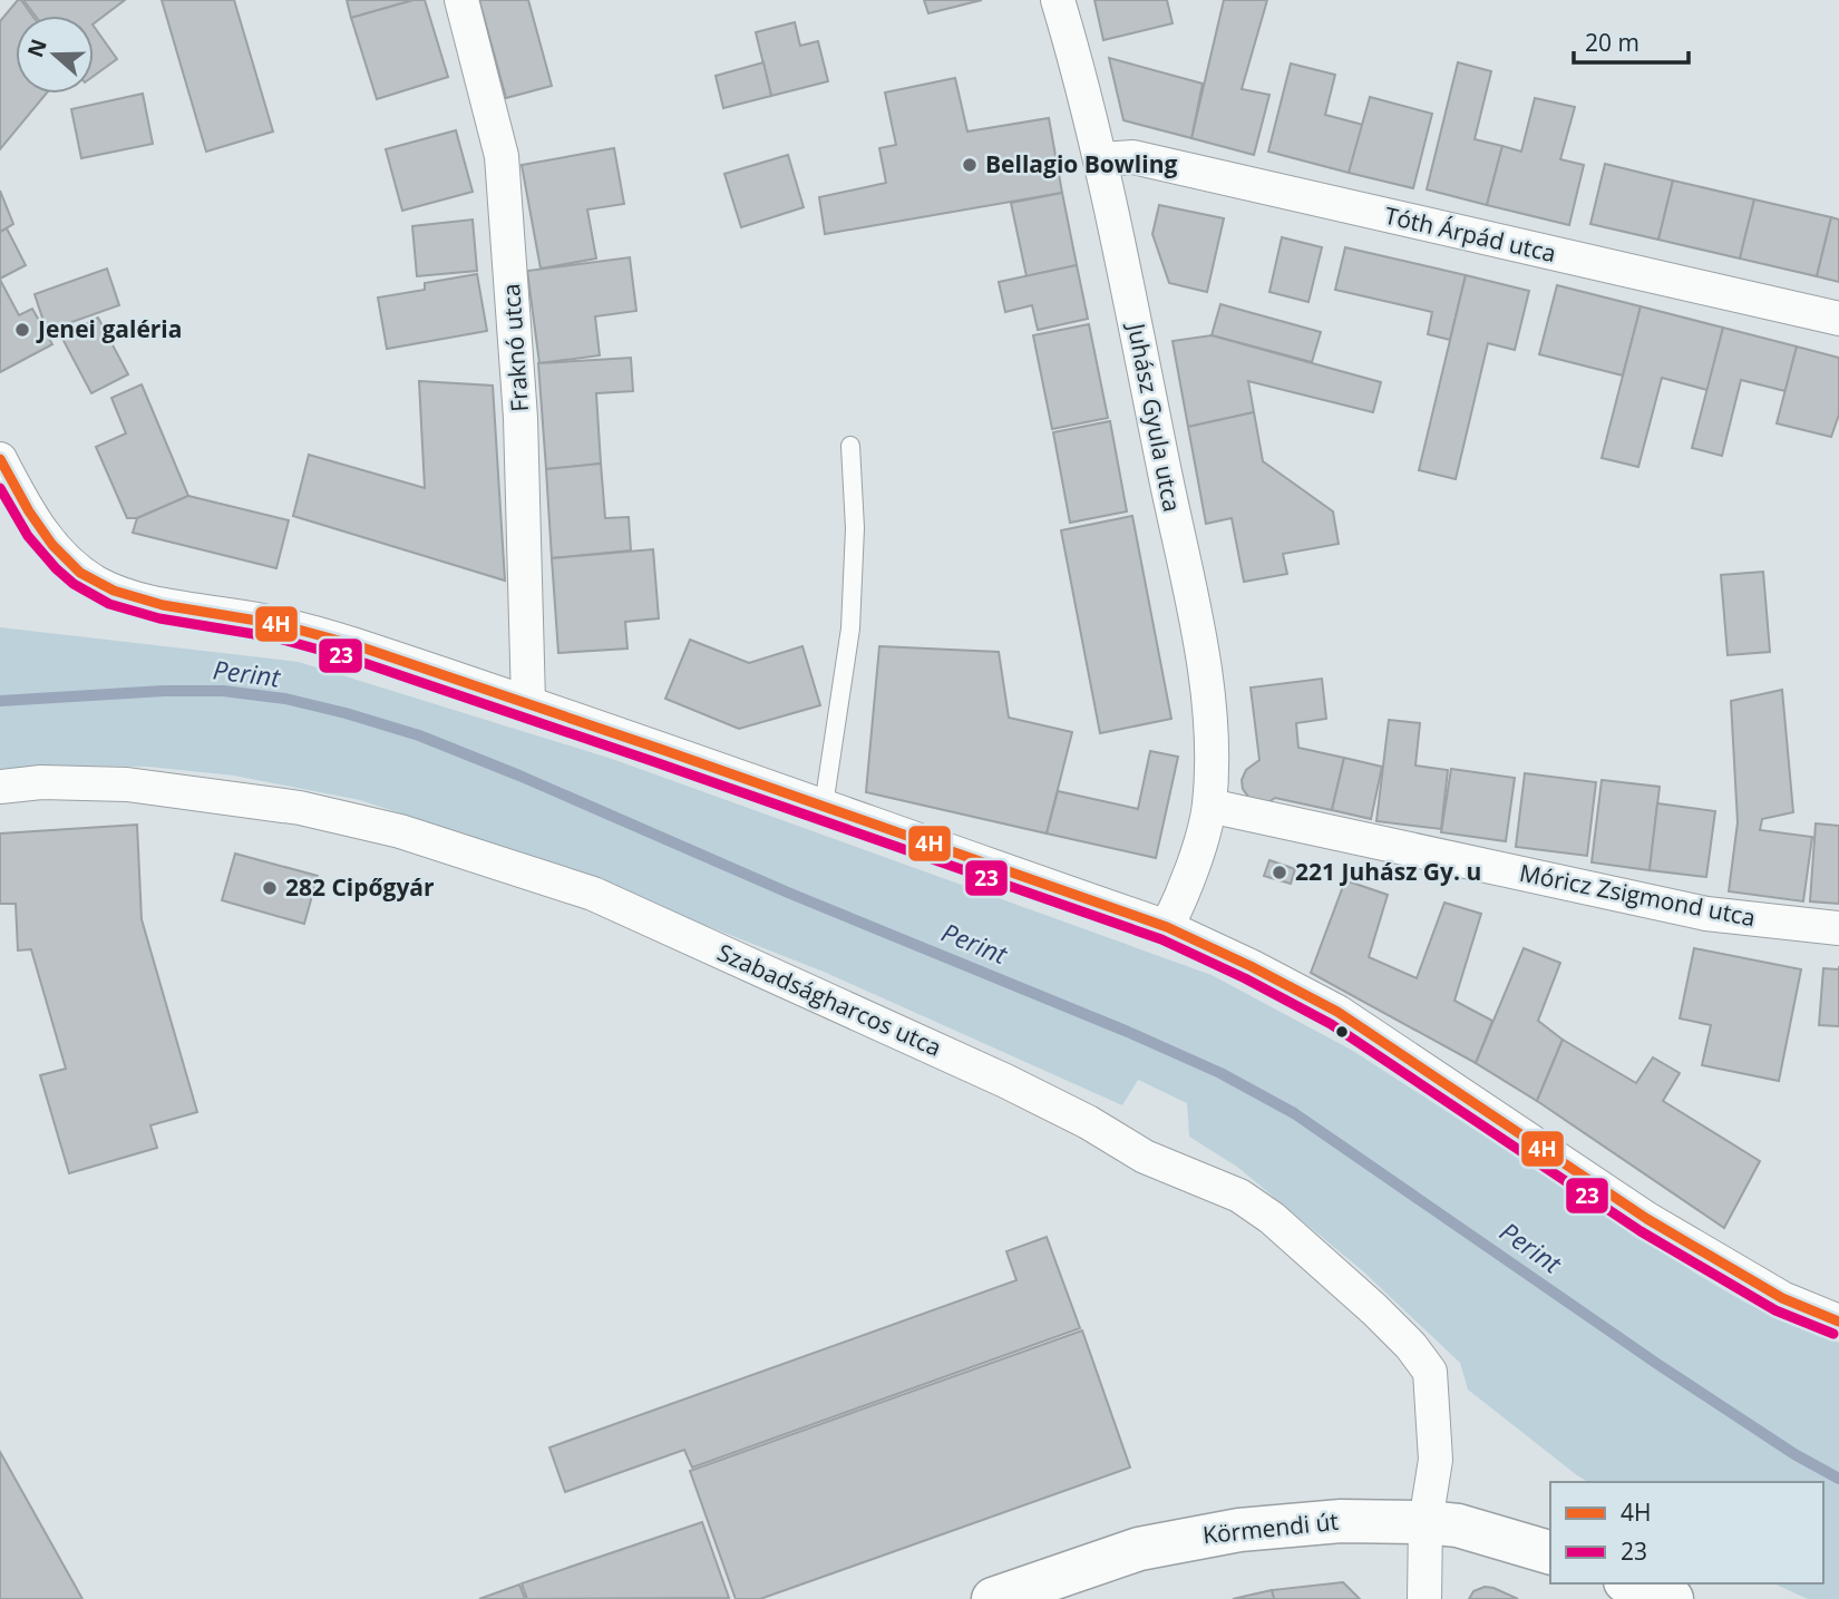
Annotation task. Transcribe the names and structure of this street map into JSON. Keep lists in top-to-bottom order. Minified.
{"streets":{"street":["Tóth Árpád utca","Fraknó utca","Juhász Gyula utca","Móricz Zsigmond utca","Szabadságharcos utca","Körmendi út"]},"crossings":[["Tóth Árpád utca","Juhász Gyula utca"],["Juhász Gyula utca","Móricz Zsigmond utca"],["Szabadságharcos utca","Körmendi út"]],"water":["Perint"],"places":["Bellagio Bowling","Jenei galéria","221 Juhász Gy. u","282 Cipőgyár"],"lines":["transit line 4H","transit line 23"],"legend":["4H","23"],"scale_bar":"20 m","north":"left"}
